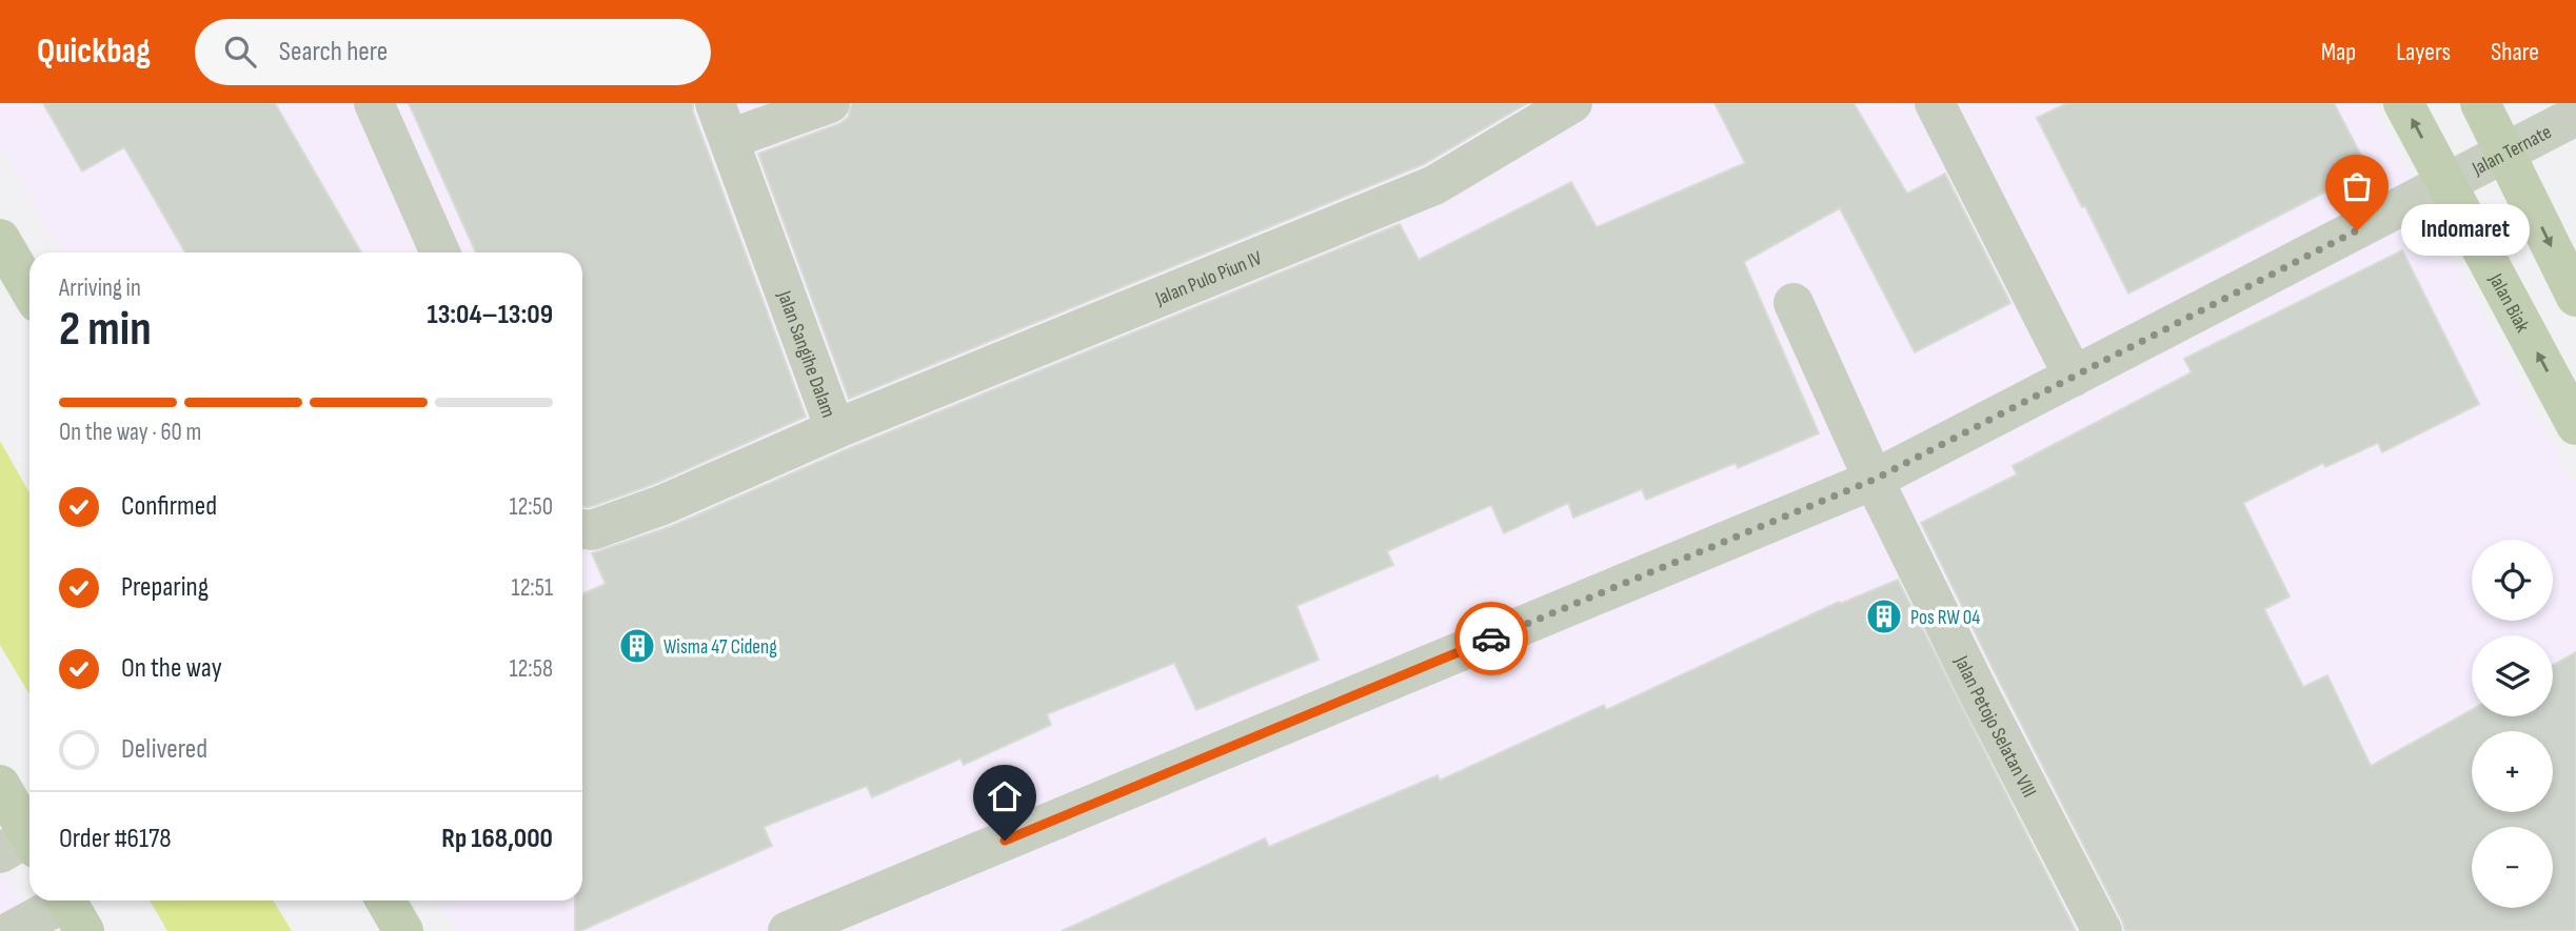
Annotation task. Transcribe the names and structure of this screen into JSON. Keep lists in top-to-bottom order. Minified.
{"streets":{"main road":["Jalan Biak"],"street":["Jalan Ternate","Jalan Pulo Piun IV","Jalan Sangihe Dalam","Jalan Petojo Selatan VIII"]},"crossings":[["Jalan Ternate","Jalan Biak"],["Jalan Ternate","Jalan Petojo Selatan VIII"],["Jalan Pulo Piun IV","Jalan Sangihe Dalam"]],"places":{"other":["Indomaret"],"building":["Pos RW 04","Wisma 47 Cideng"]},"page":{"header":"Quickbag","search":"Search here","nav":["Map","Layers","Share"],"bubble":"Indomaret","heading":["2 min","Arriving in","13:04–13:09"],"panel":["Order #6178","Rp 168,000"],"bar":"On the way · 60 m","list":[["Confirmed","12:50"],["Preparing","12:51"],["On the way","12:58"],"Delivered"],"map_buttons":["+","−"]}}
